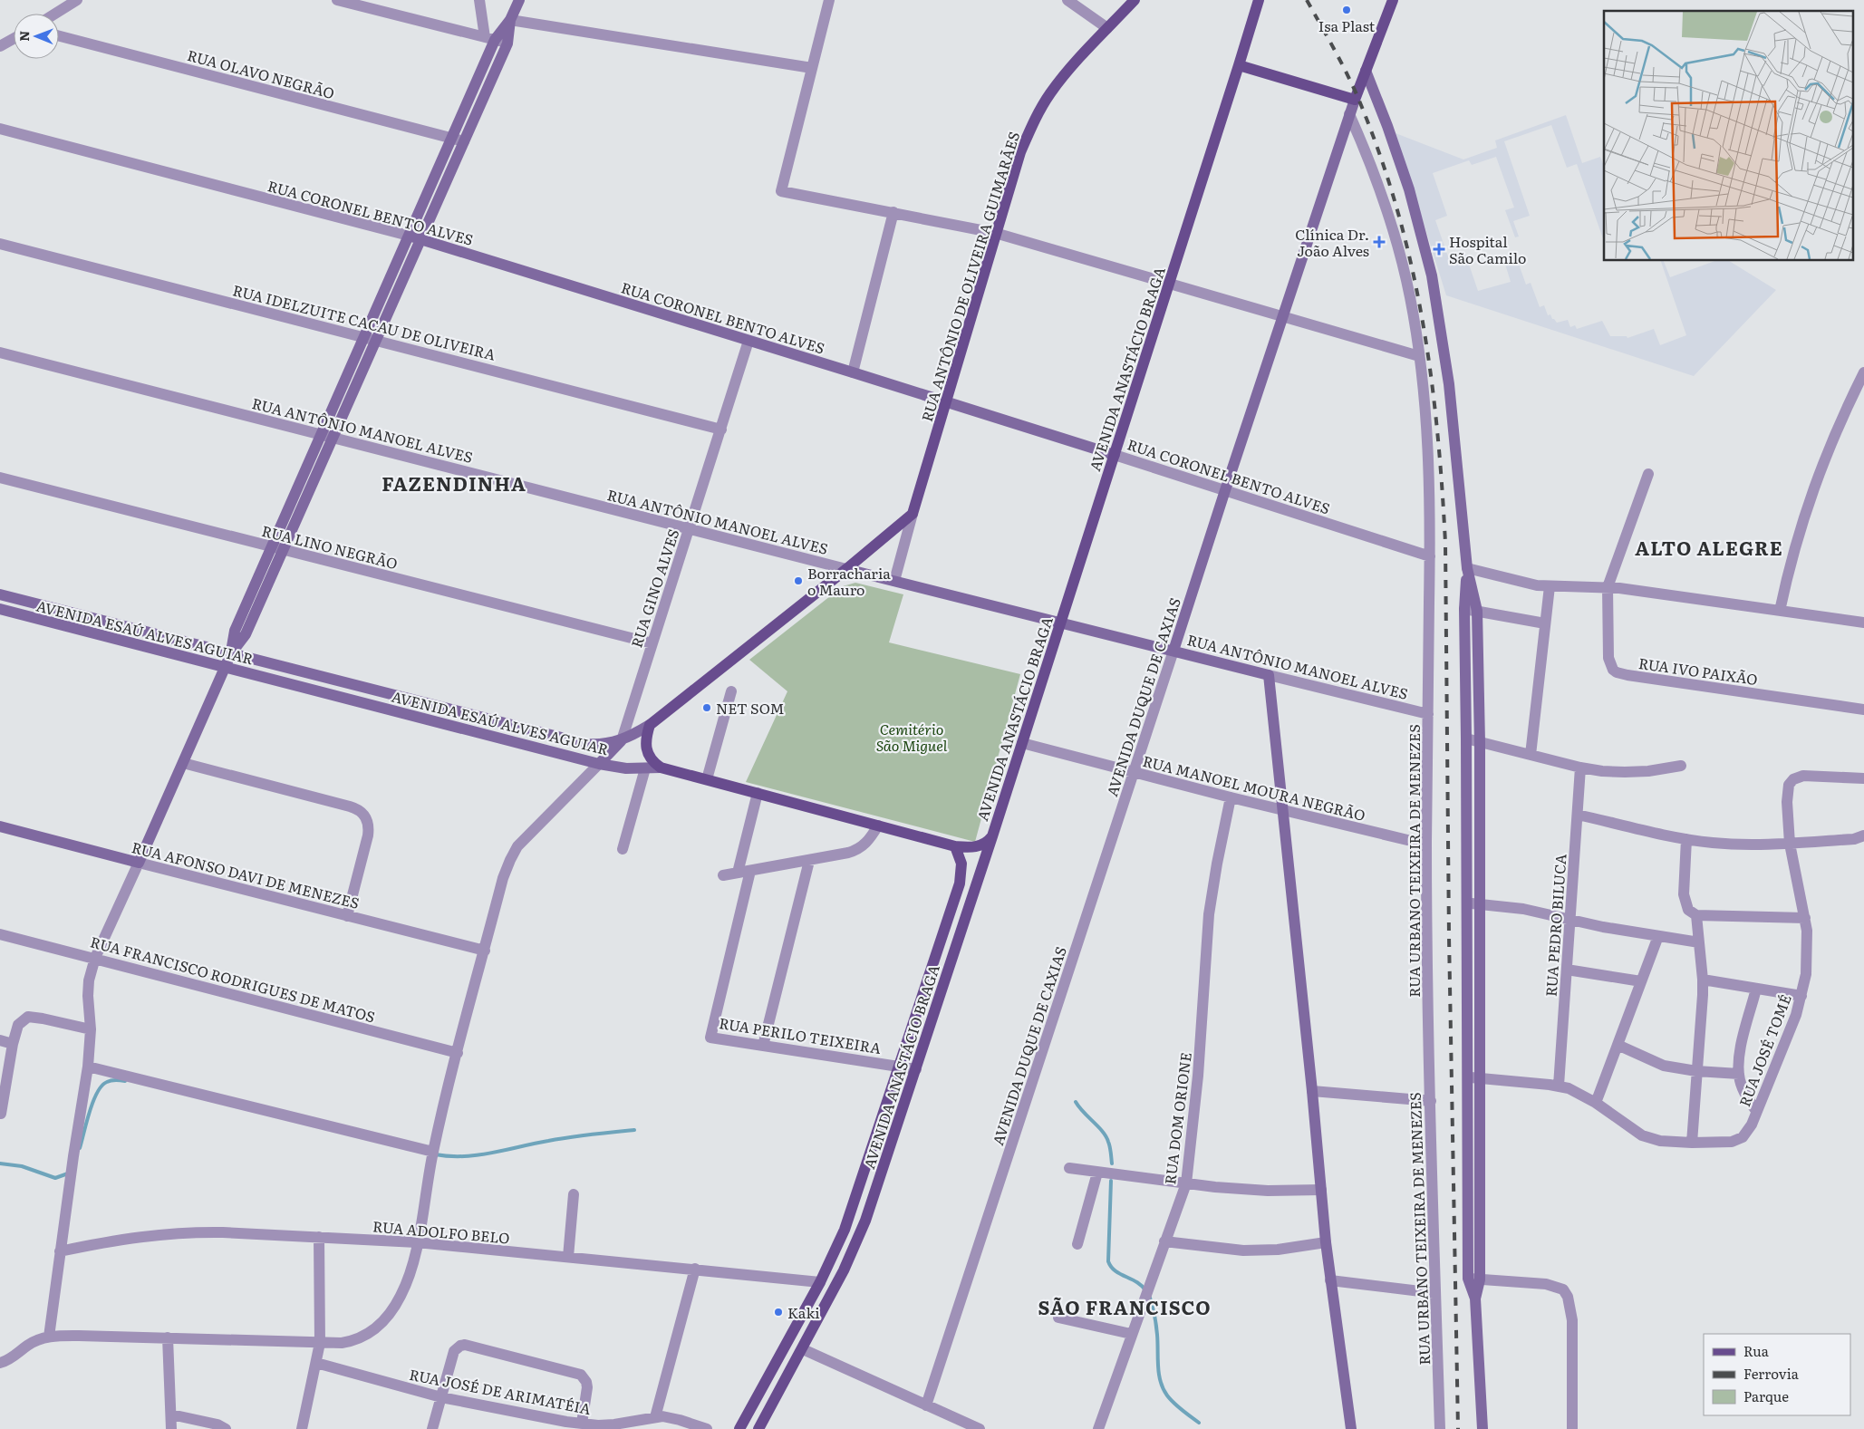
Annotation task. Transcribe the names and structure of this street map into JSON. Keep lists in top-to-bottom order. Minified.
{"streets":{"main road":["RUA ANTÔNIO DE OLIVEIRA GUIMARÃES","AVENIDA ANASTÁCIO BRAGA","AVENIDA ESAÚ ALVES AGUIAR","AVENIDA DUQUE DE CAXIAS"],"street":["RUA OLAVO NEGRÃO","RUA CORONEL BENTO ALVES","RUA IDELZUITE CACAU DE OLIVEIRA","RUA ANTÔNIO MANOEL ALVES","RUA LINO NEGRÃO","RUA GINO ALVES","RUA IVO PAIXÃO","RUA MANOEL MOURA NEGRÃO","RUA URBANO TEIXEIRA DE MENEZES","RUA AFONSO DAVI DE MENEZES","RUA PEDRO BILUCA","RUA FRANCISCO RODRIGUES DE MATOS","RUA PERILO TEIXEIRA","RUA JOSÉ TOMÉ","RUA DOM ORIONE","RUA ADOLFO BELO","RUA JOSÉ DE ARIMATÉIA"]},"crossings":[["RUA CORONEL BENTO ALVES","RUA ANTÔNIO DE OLIVEIRA GUIMARÃES"],["RUA CORONEL BENTO ALVES","AVENIDA ANASTÁCIO BRAGA"],["RUA CORONEL BENTO ALVES","RUA GINO ALVES"],["RUA CORONEL BENTO ALVES","AVENIDA DUQUE DE CAXIAS"],["RUA CORONEL BENTO ALVES","RUA URBANO TEIXEIRA DE MENEZES"],["RUA ANTÔNIO DE OLIVEIRA GUIMARÃES","RUA ANTÔNIO MANOEL ALVES"],["RUA IDELZUITE CACAU DE OLIVEIRA","RUA GINO ALVES"],["AVENIDA ANASTÁCIO BRAGA","RUA ANTÔNIO MANOEL ALVES"],["AVENIDA ANASTÁCIO BRAGA","AVENIDA ESAÚ ALVES AGUIAR"],["AVENIDA ANASTÁCIO BRAGA","RUA MANOEL MOURA NEGRÃO"],["AVENIDA ANASTÁCIO BRAGA","RUA PERILO TEIXEIRA"],["AVENIDA ANASTÁCIO BRAGA","RUA ADOLFO BELO"],["RUA ANTÔNIO MANOEL ALVES","RUA GINO ALVES"],["RUA ANTÔNIO MANOEL ALVES","AVENIDA DUQUE DE CAXIAS"],["RUA ANTÔNIO MANOEL ALVES","RUA URBANO TEIXEIRA DE MENEZES"],["RUA LINO NEGRÃO","RUA GINO ALVES"],["RUA GINO ALVES","AVENIDA ESAÚ ALVES AGUIAR"],["AVENIDA DUQUE DE CAXIAS","RUA MANOEL MOURA NEGRÃO"],["AVENIDA DUQUE DE CAXIAS","RUA URBANO TEIXEIRA DE MENEZES"],["RUA MANOEL MOURA NEGRÃO","RUA URBANO TEIXEIRA DE MENEZES"],["RUA MANOEL MOURA NEGRÃO","RUA DOM ORIONE"]],"districts":["FAZENDINHA","ALTO ALEGRE","SÃO FRANCISCO"],"parks":["Cemitério São Miguel"],"places":{"other":["Isa Plast","Borracharia o Mauro","NET SOM","Kaki"],"health":["Clínica Dr. João Alves","Hospital São Camilo"]},"legend":["Rua","Ferrovia","Parque"],"north":"left"}
